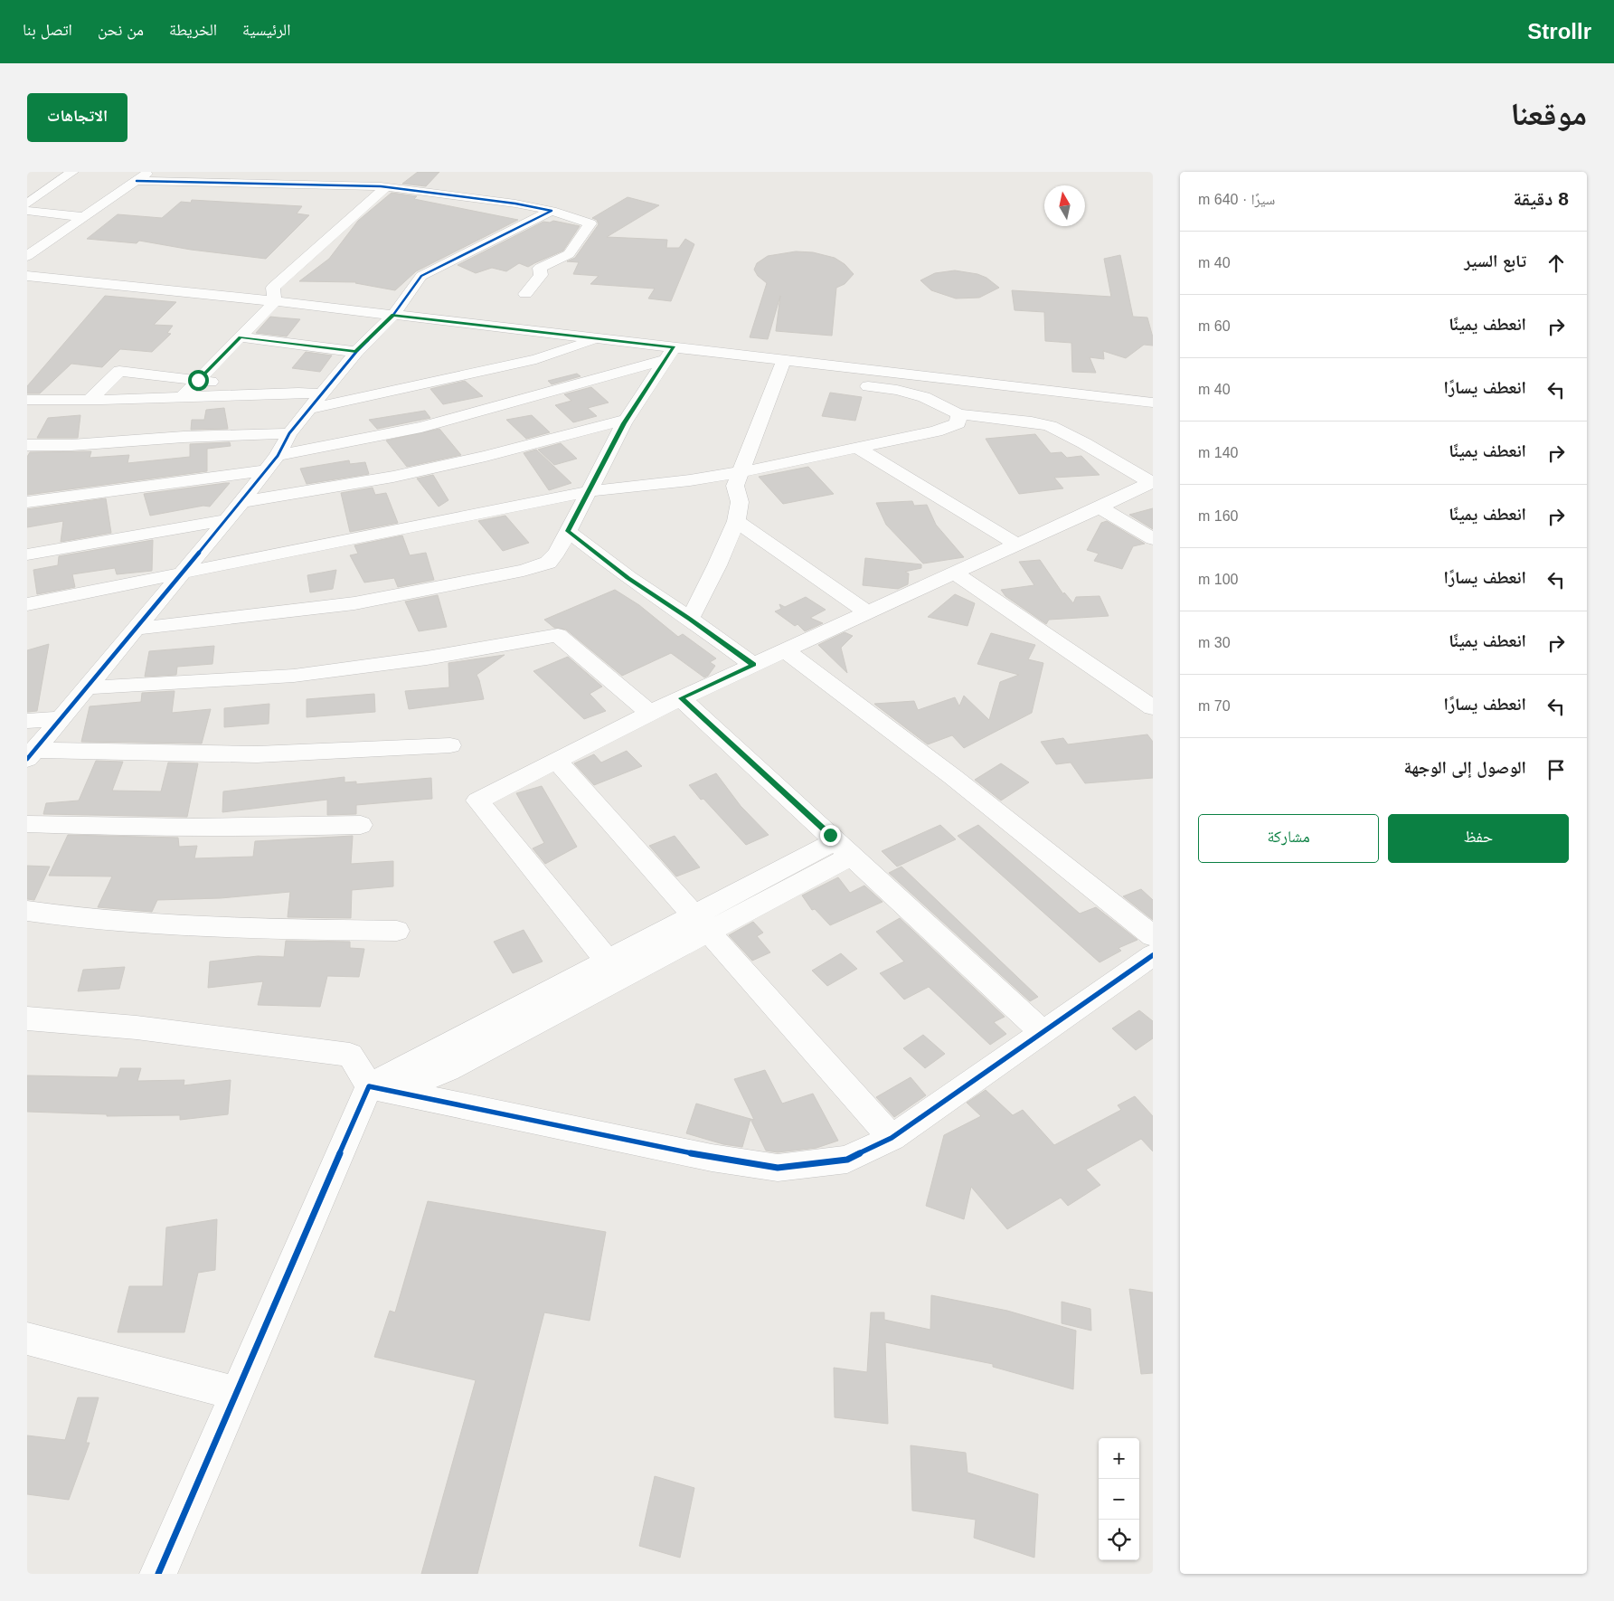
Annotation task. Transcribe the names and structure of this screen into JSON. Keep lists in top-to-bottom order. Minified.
{"north":"top","page":{"header":"Strollr","nav":["الرئيسية","الخريطة","من نحن","اتصل بنا"],"title":"موقعنا","buttons":["الاتجاهات",["حفظ","مشاركة"]],"heading":["8 دقيقة","سيرًا · 640 m"],"list":[["تابع السير","40 m"],["انعطف يمينًا","60 m"],["انعطف يسارًا","40 m"],["انعطف يمينًا","140 m"],["انعطف يمينًا","160 m"],["انعطف يسارًا","100 m"],["انعطف يمينًا","30 m"],["انعطف يسارًا","70 m"],"الوصول إلى الوجهة"],"map_buttons":["+","−"]}}
